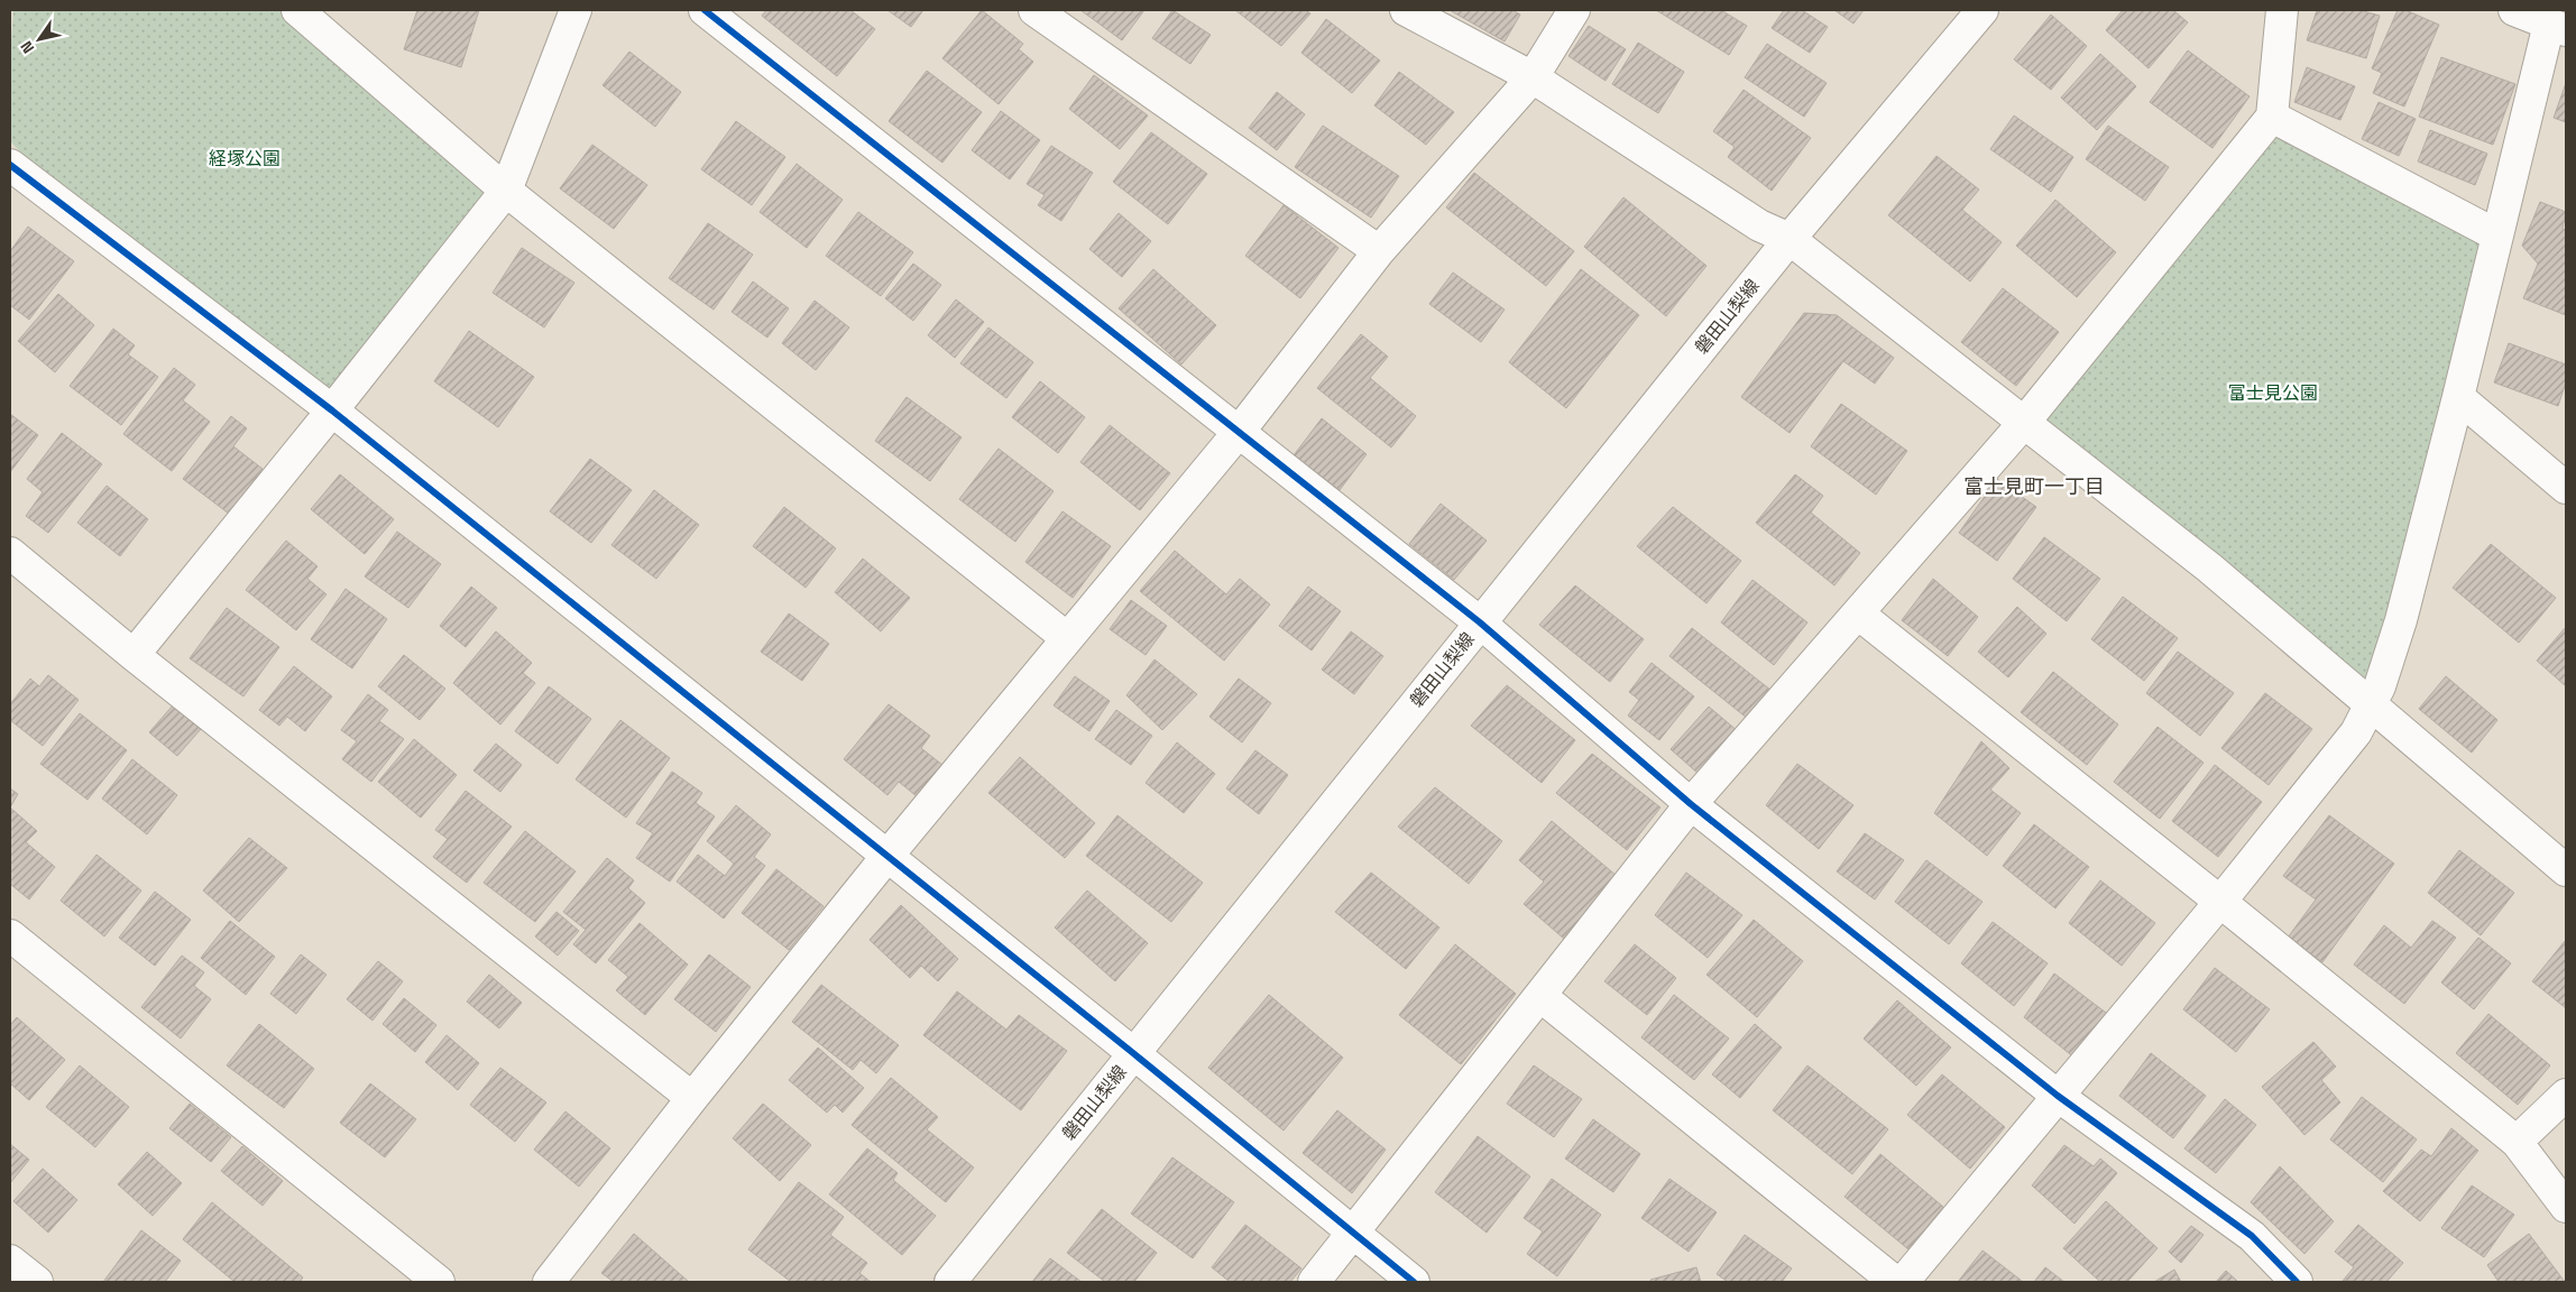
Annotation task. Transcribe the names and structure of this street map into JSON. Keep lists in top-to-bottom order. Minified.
{"streets":{"street":["磐田山梨線"]},"districts":["富士見町一丁目"],"parks":["経塚公園","富士見公園"],"north":"bottom left"}
